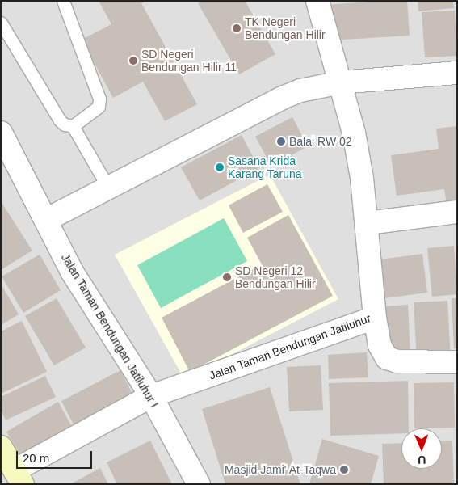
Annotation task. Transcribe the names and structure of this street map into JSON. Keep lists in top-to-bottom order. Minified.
{"streets":{"street":["Jalan Taman Bendungan Jatiluhur I","Jalan Taman Bendungan Jatiluhur"]},"crossings":[["Jalan Taman Bendungan Jatiluhur I","Jalan Taman Bendungan Jatiluhur"]],"places":["TK Negeri Bendungan Hilir","SD Negeri Bendungan Hilir 11","Balai RW 02","Sasana Krida Karang Taruna","SD Negeri 12 Bendungan Hilir","Masjid Jami' At-Taqwa"],"scale_bar":"20 m","north":"bottom"}
